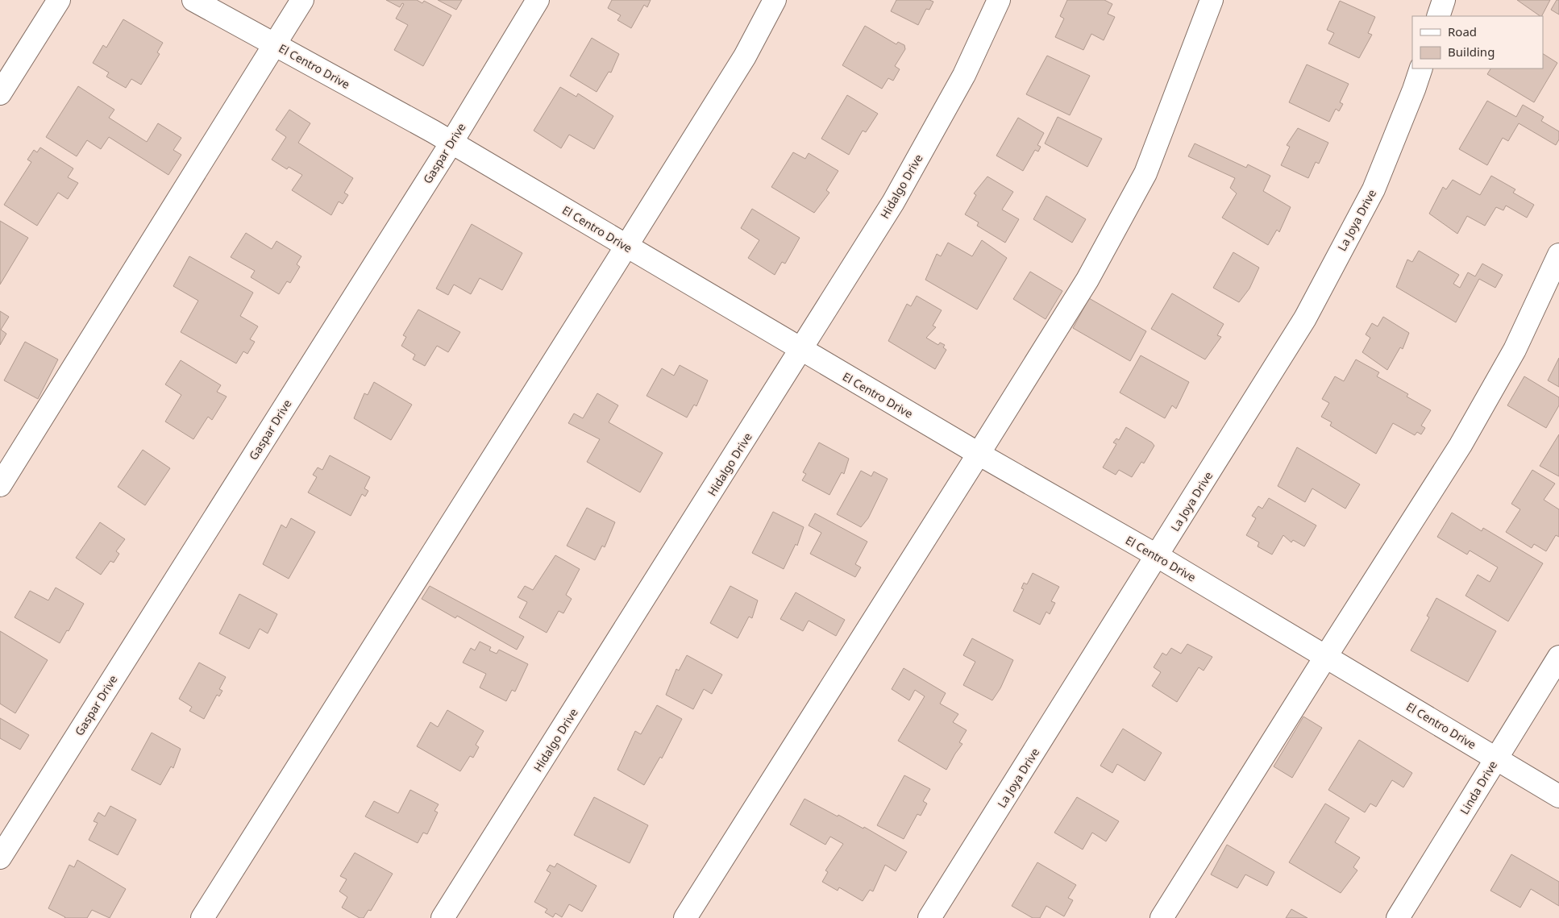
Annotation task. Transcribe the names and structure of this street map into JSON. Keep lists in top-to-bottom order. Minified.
{"streets":{"street":["El Centro Drive","Gaspar Drive","Hidalgo Drive","La Joya Drive","Linda Drive"]},"crossings":[["El Centro Drive","Gaspar Drive"],["El Centro Drive","Hidalgo Drive"],["El Centro Drive","La Joya Drive"],["El Centro Drive","Linda Drive"]],"legend":["Road","Building"]}
